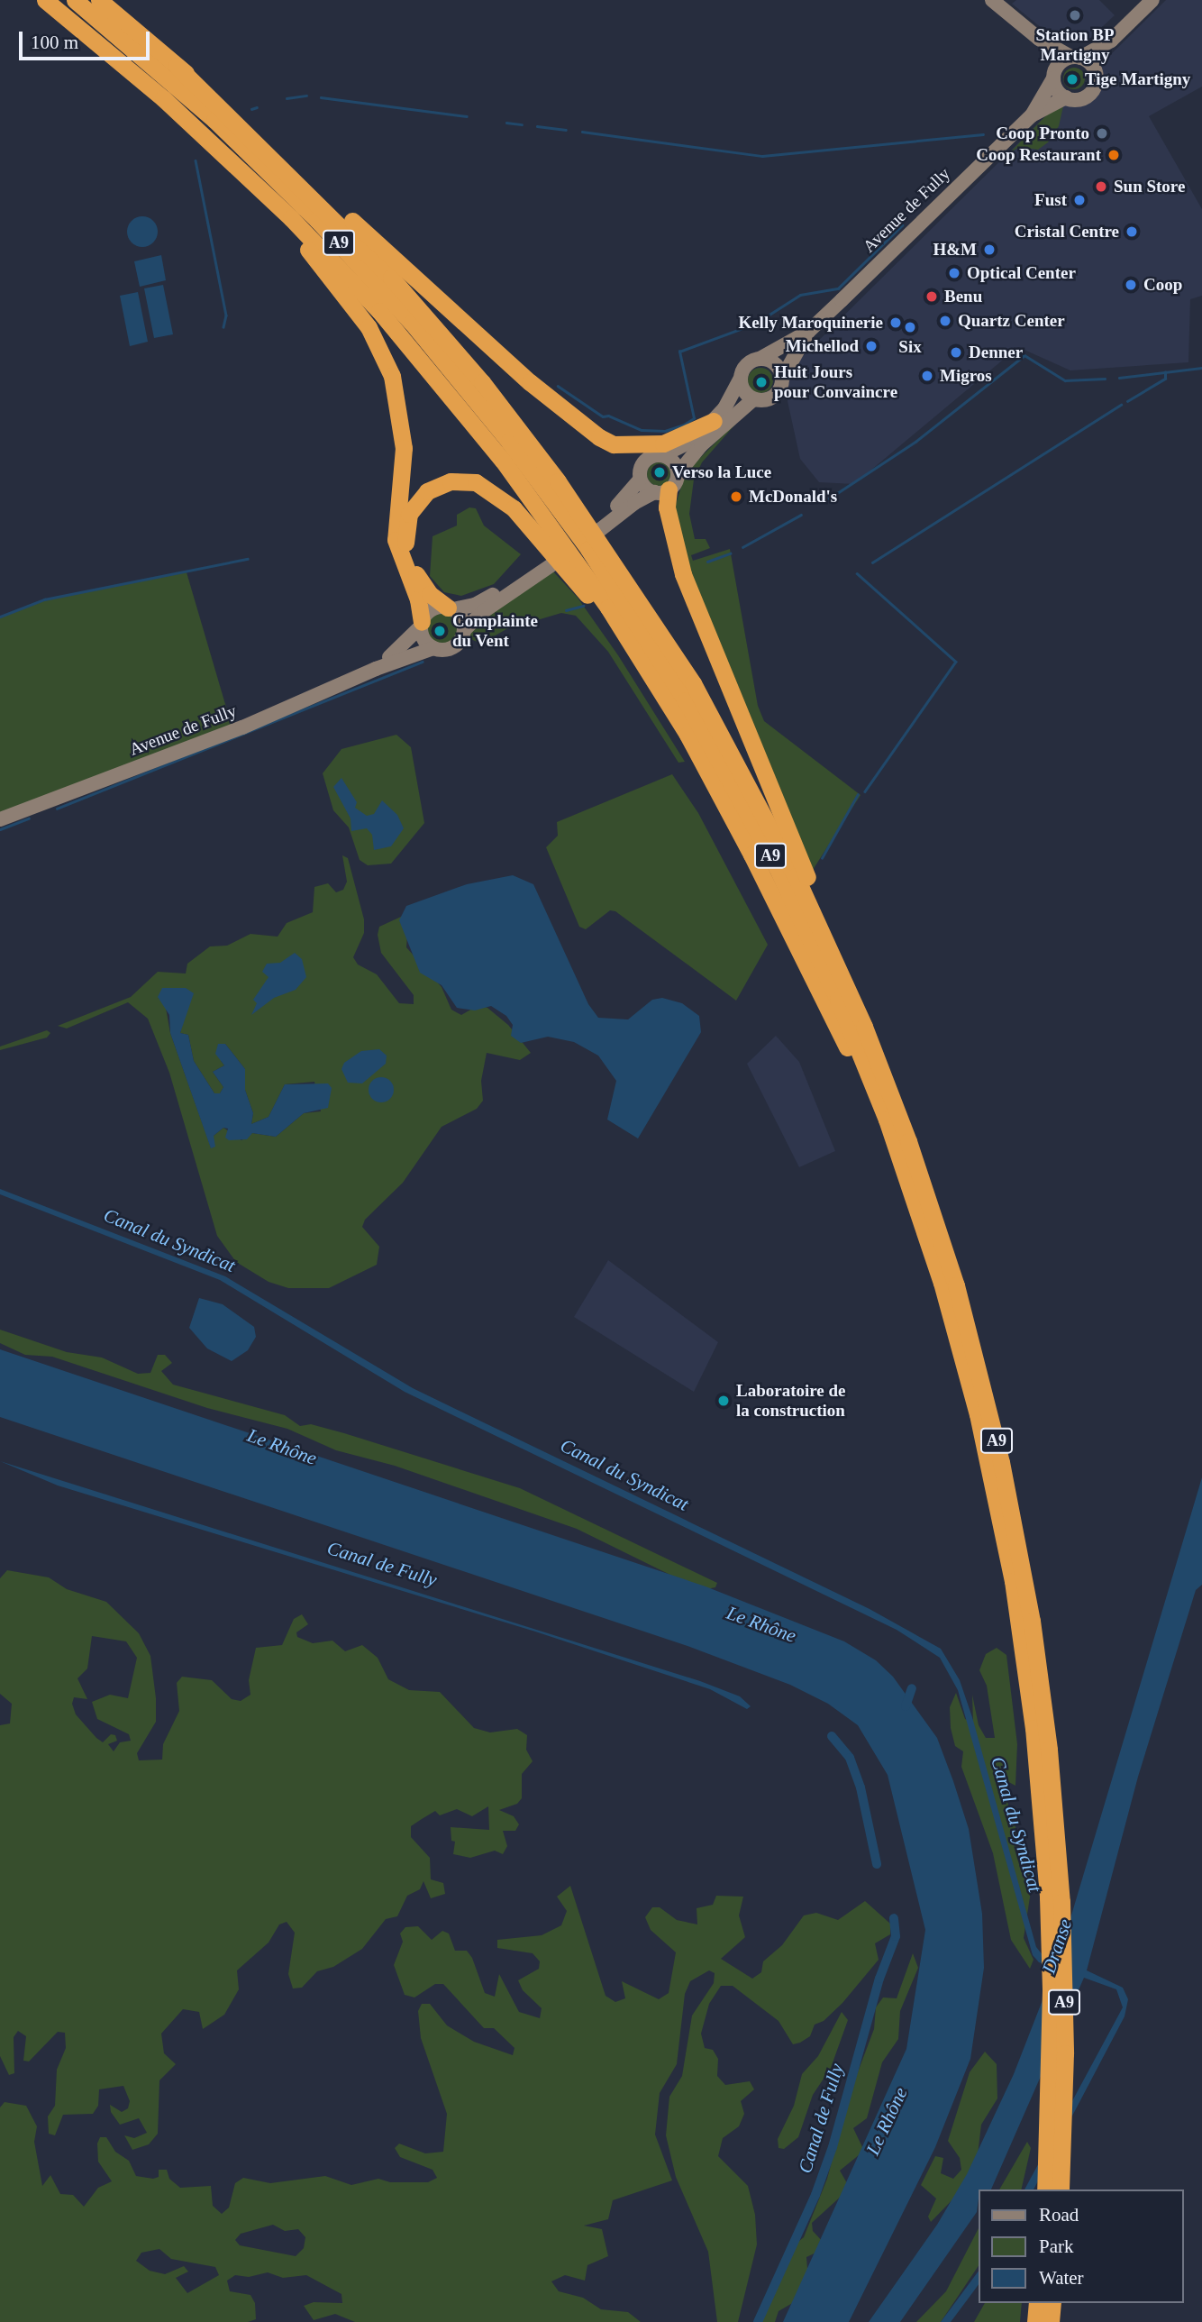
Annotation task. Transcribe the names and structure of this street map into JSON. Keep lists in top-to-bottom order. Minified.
{"streets":{"highway":["A9"],"main road":["Avenue de Fully"]},"water":["Canal du Syndicat","Le Rhône","Canal de Fully","Dranse"],"places":["Station BP Martigny","Tige Martigny","Coop Pronto","Coop Restaurant","Sun Store","Fust","Cristal Centre","H&M","Optical Center","Coop","Benu","Quartz Center","Kelly Maroquinerie","Six","Michellod","Denner","Migros","Huit Jours pour Convaincre","Verso la Luce","McDonald's","Complainte du Vent","Laboratoire de la construction"],"legend":["Road","Park","Water"],"scale_bar":"100 m"}
